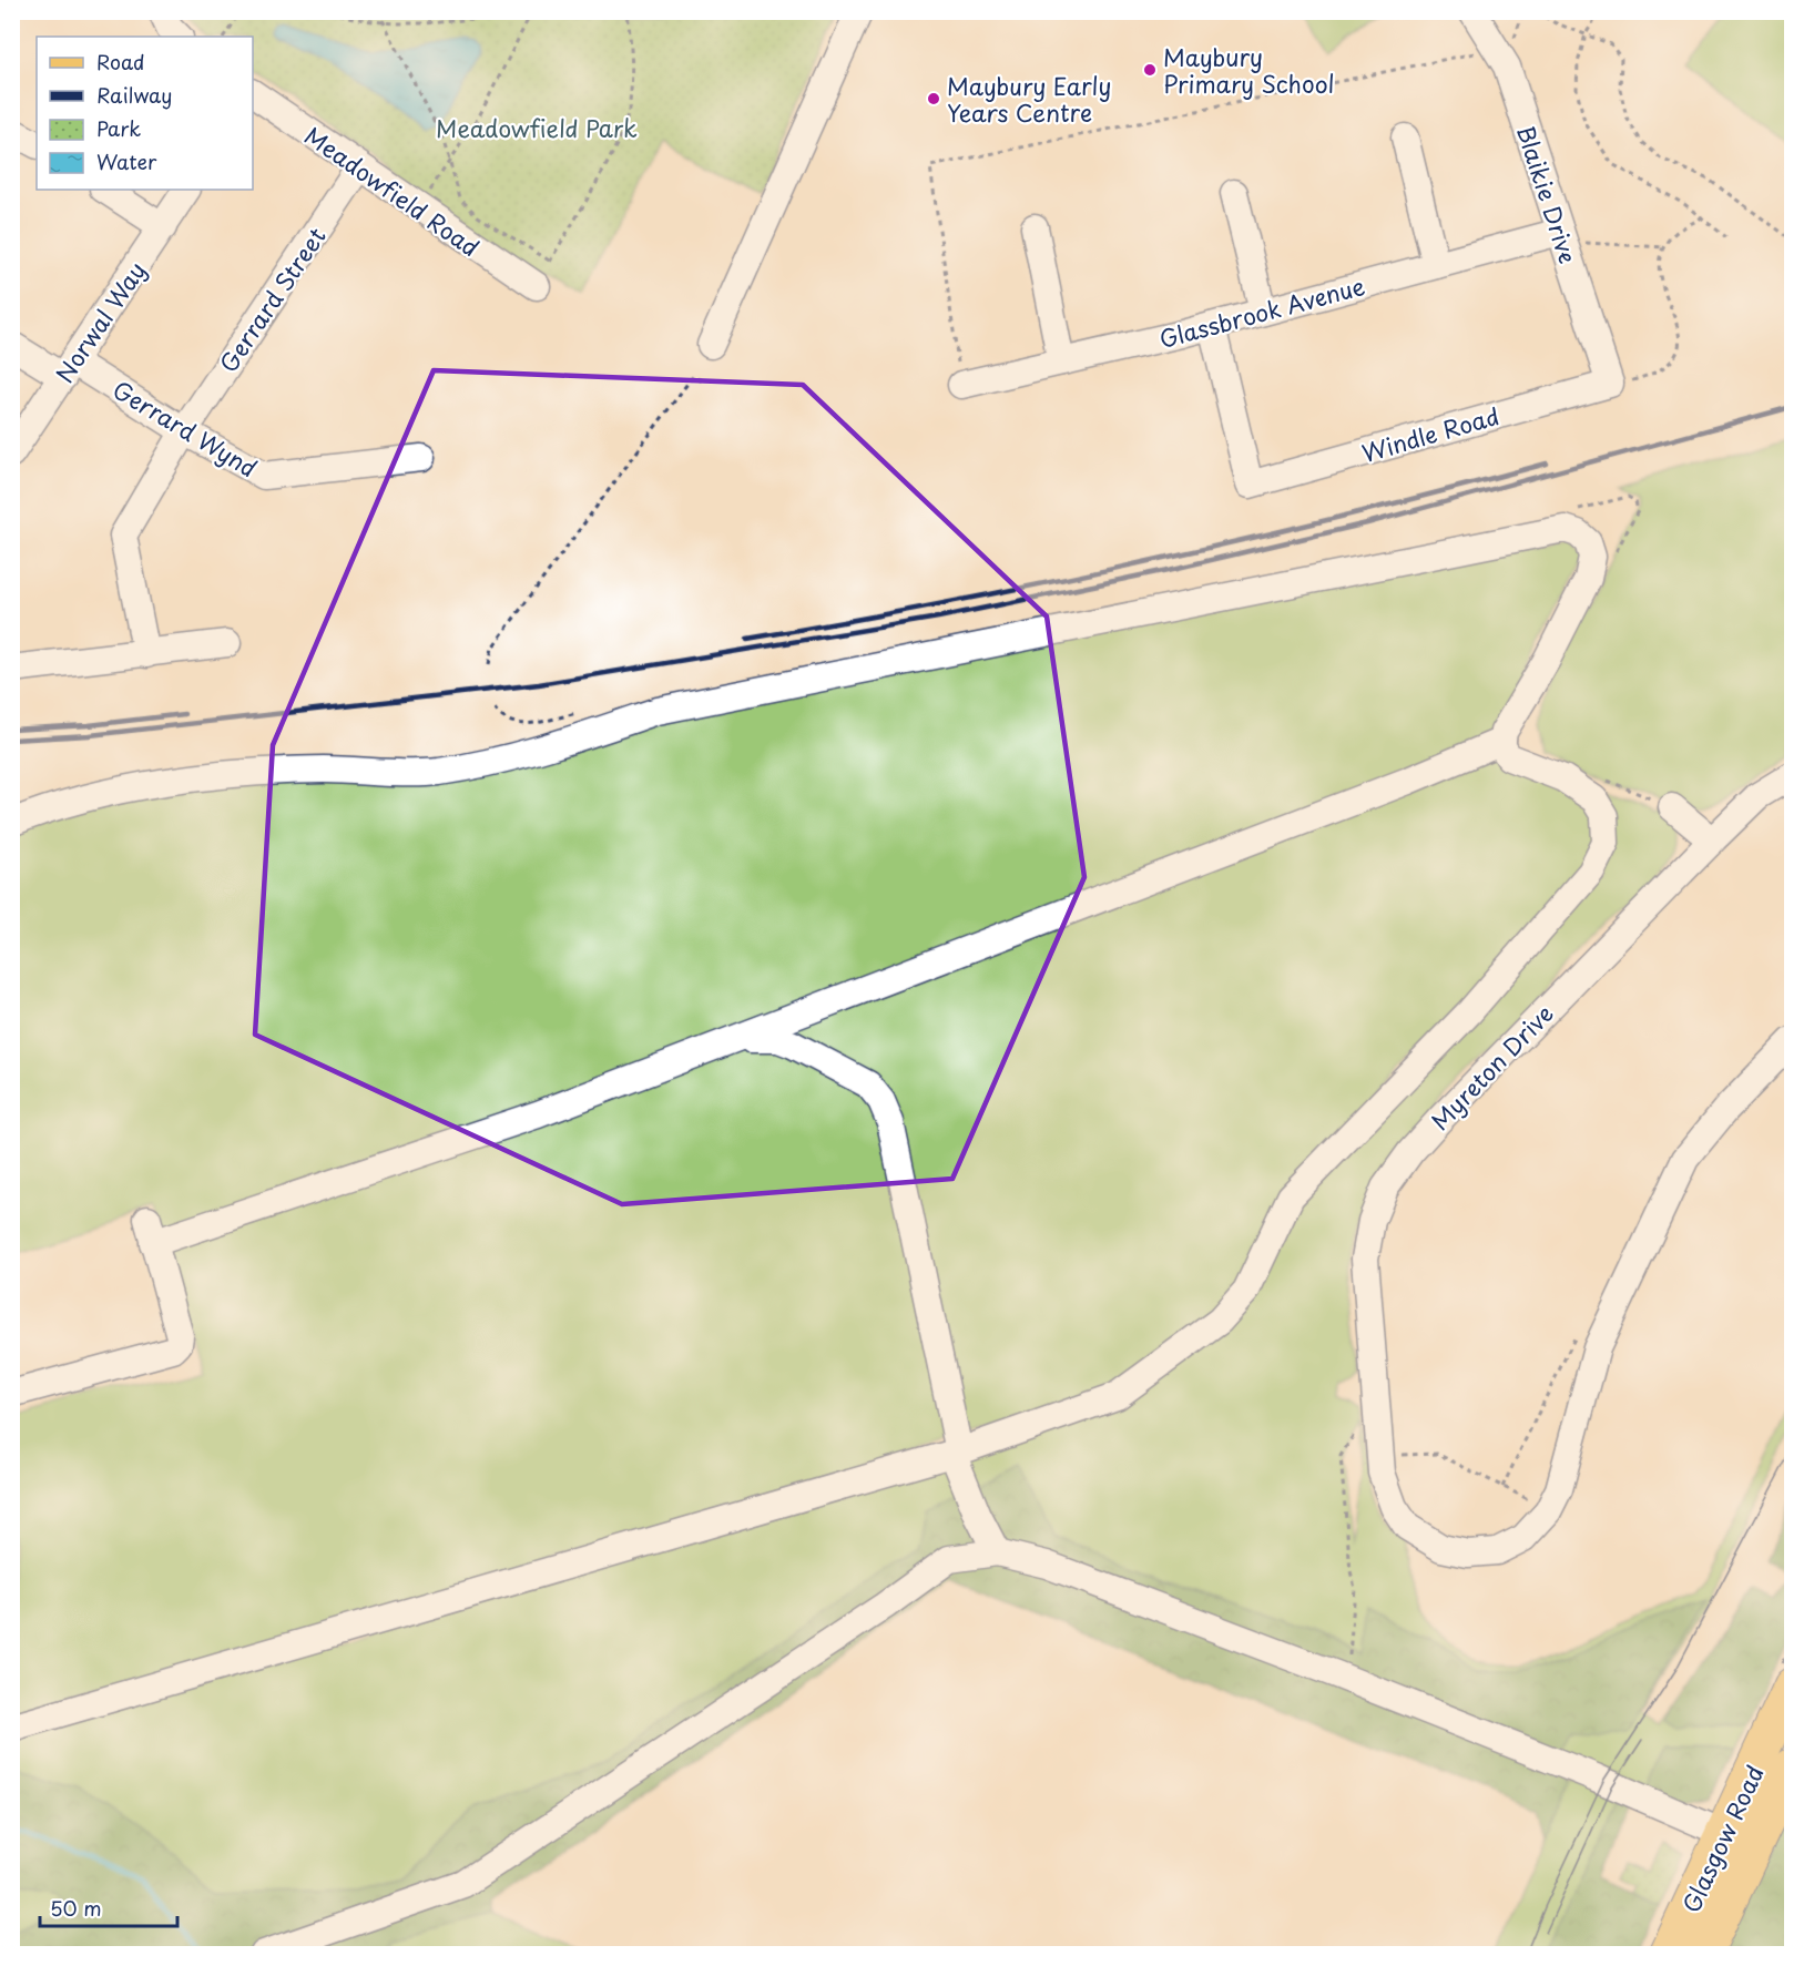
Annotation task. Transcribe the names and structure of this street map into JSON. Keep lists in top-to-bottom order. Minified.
{"streets":{"main road":["Glasgow Road"],"street":["Meadowfield Road","Blaikie Drive","Gerrard Street","Glassbrook Avenue","Norwal Way","Gerrard Wynd","Windle Road","Myreton Drive"]},"crossings":[["Meadowfield Road","Gerrard Street"],["Blaikie Drive","Glassbrook Avenue"],["Blaikie Drive","Windle Road"],["Gerrard Street","Gerrard Wynd"],["Glassbrook Avenue","Windle Road"],["Norwal Way","Gerrard Wynd"]],"parks":["Meadowfield Park"],"places":["Maybury Primary School","Maybury Early Years Centre"],"legend":["Road","Railway","Park","Water"],"scale_bar":"50 m"}
